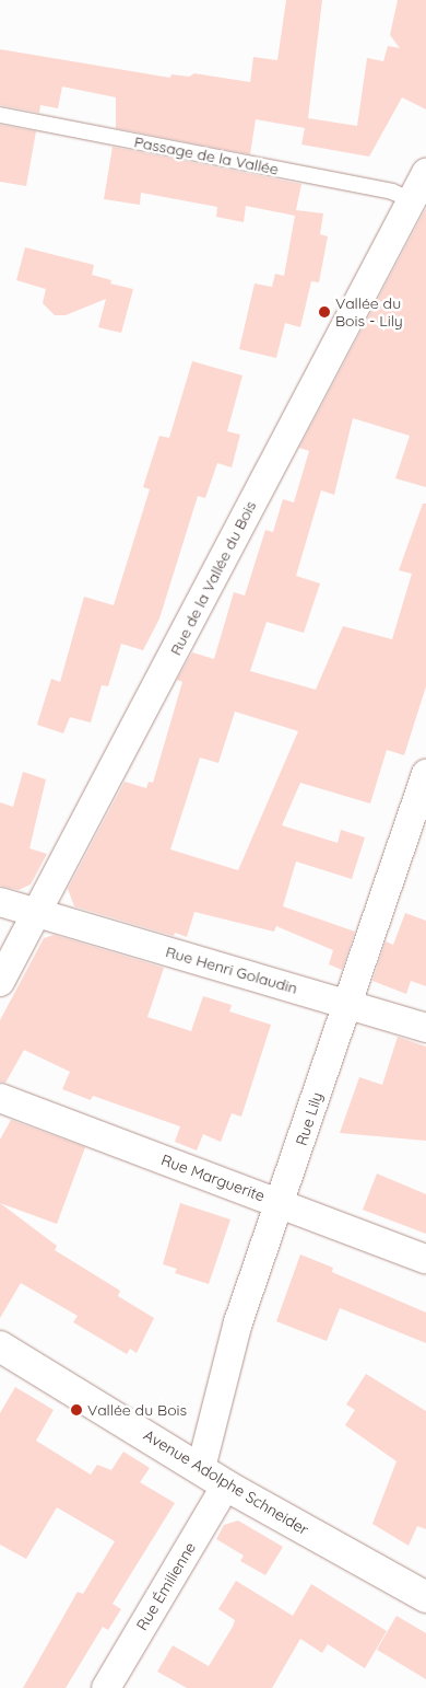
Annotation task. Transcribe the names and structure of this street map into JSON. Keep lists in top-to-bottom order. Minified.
{"streets":{"street":["Rue de la Vallée du Bois","Rue Henri Golaudin","Rue Lily","Rue Marguerite","Avenue Adolphe Schneider","Rue Émilienne"],"lane":["Passage de la Vallée"]},"crossings":[["Passage de la Vallée","Rue de la Vallée du Bois"],["Rue de la Vallée du Bois","Rue Henri Golaudin"],["Rue Henri Golaudin","Rue Lily"],["Rue Lily","Rue Marguerite"],["Rue Lily","Avenue Adolphe Schneider"],["Avenue Adolphe Schneider","Rue Émilienne"]],"places":["Vallée du Bois - Lily","Vallée du Bois"]}
